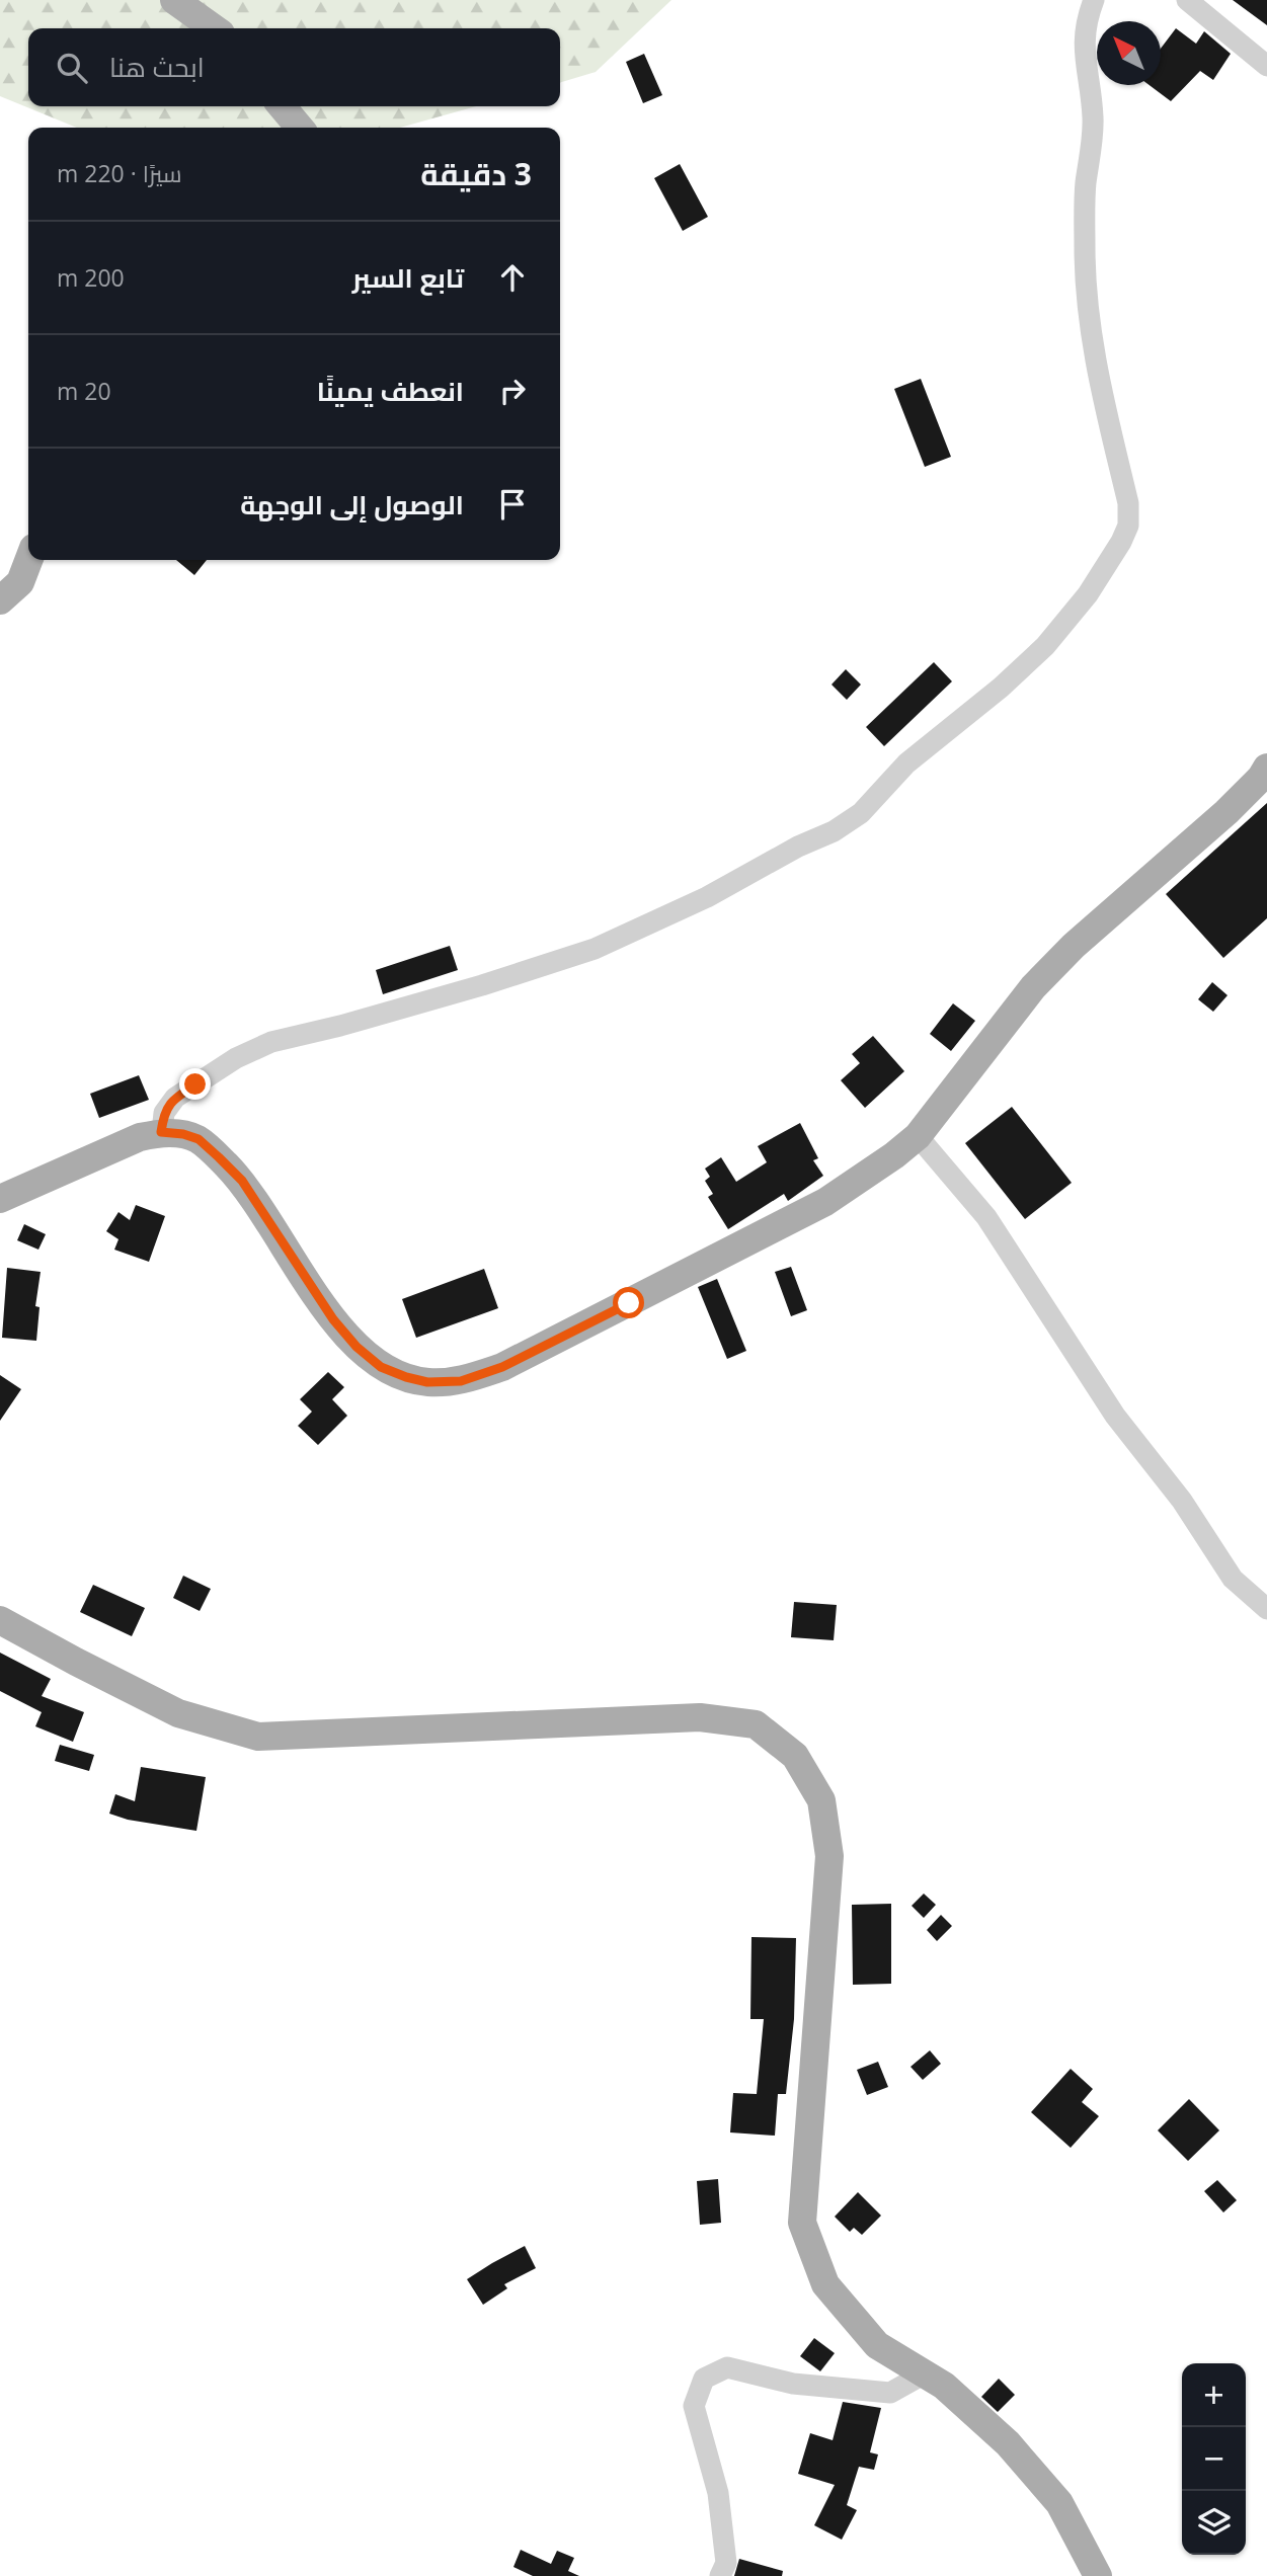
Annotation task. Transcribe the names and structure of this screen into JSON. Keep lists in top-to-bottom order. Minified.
{"north":"top left","page":{"search":"ابحث هنا","heading":["3 دقيقة","سيرًا · 220 m"],"list":[["تابع السير","200 m"],["انعطف يمينًا","20 m"],"الوصول إلى الوجهة"],"map_buttons":["+","−"]}}
